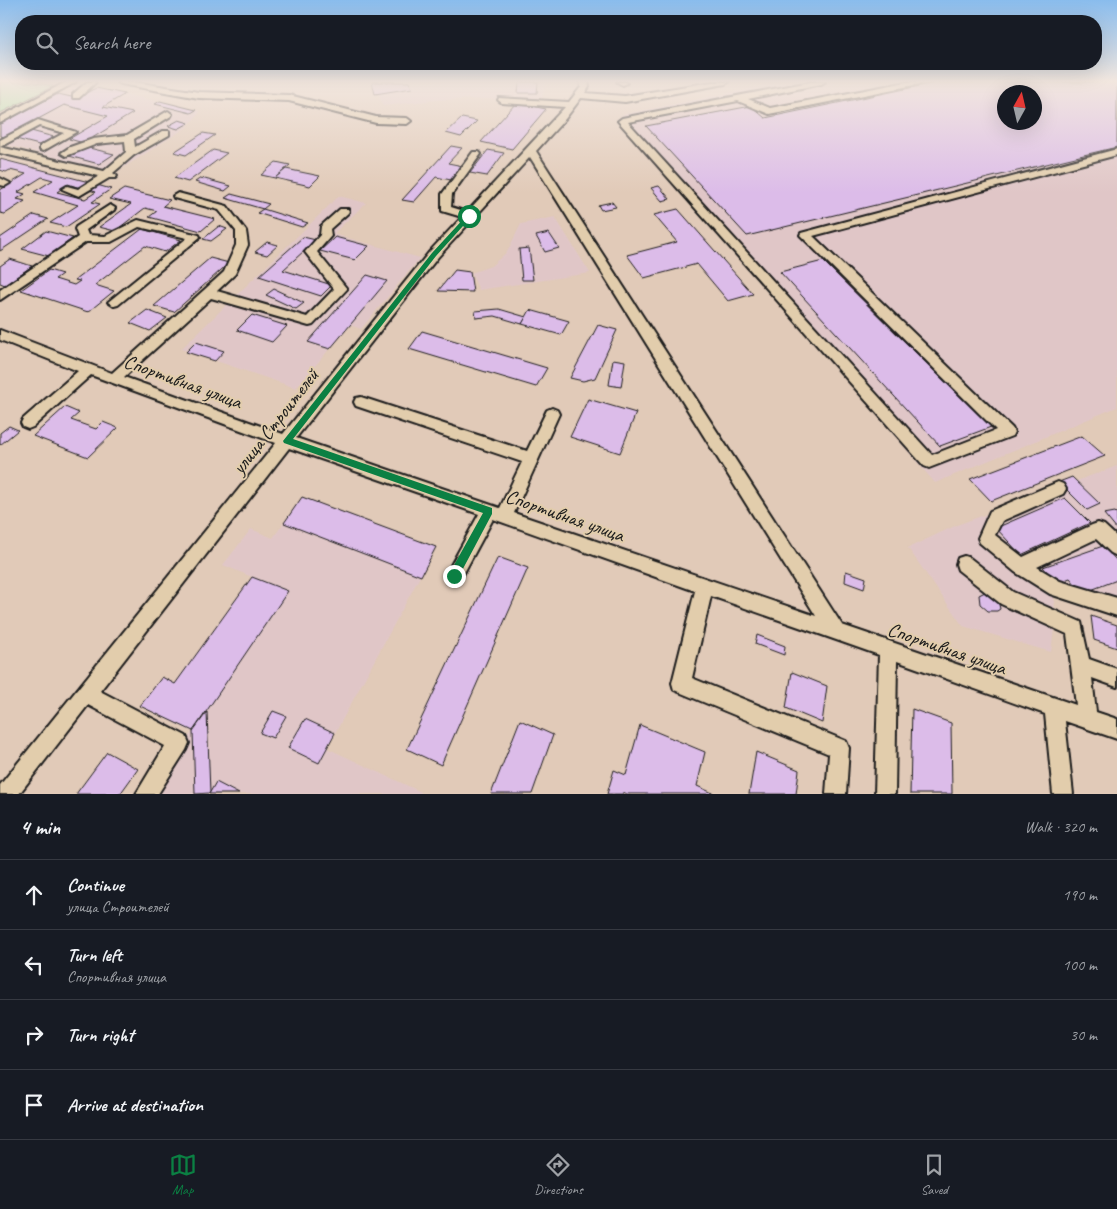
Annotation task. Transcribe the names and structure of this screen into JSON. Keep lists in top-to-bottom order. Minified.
{"streets":{"street":["Спортивная улица","улица Строителей"]},"crossings":[["Спортивная улица","улица Строителей"]],"north":"top","page":{"search":"Search here","heading":["4 min","Walk · 320 m"],"list":[["Continue","улица Строителей","190 m"],["Turn left","Спортивная улица","100 m"],["Turn right","30 m"],"Arrive at destination"],"nav":["Map","Directions","Saved"]}}
